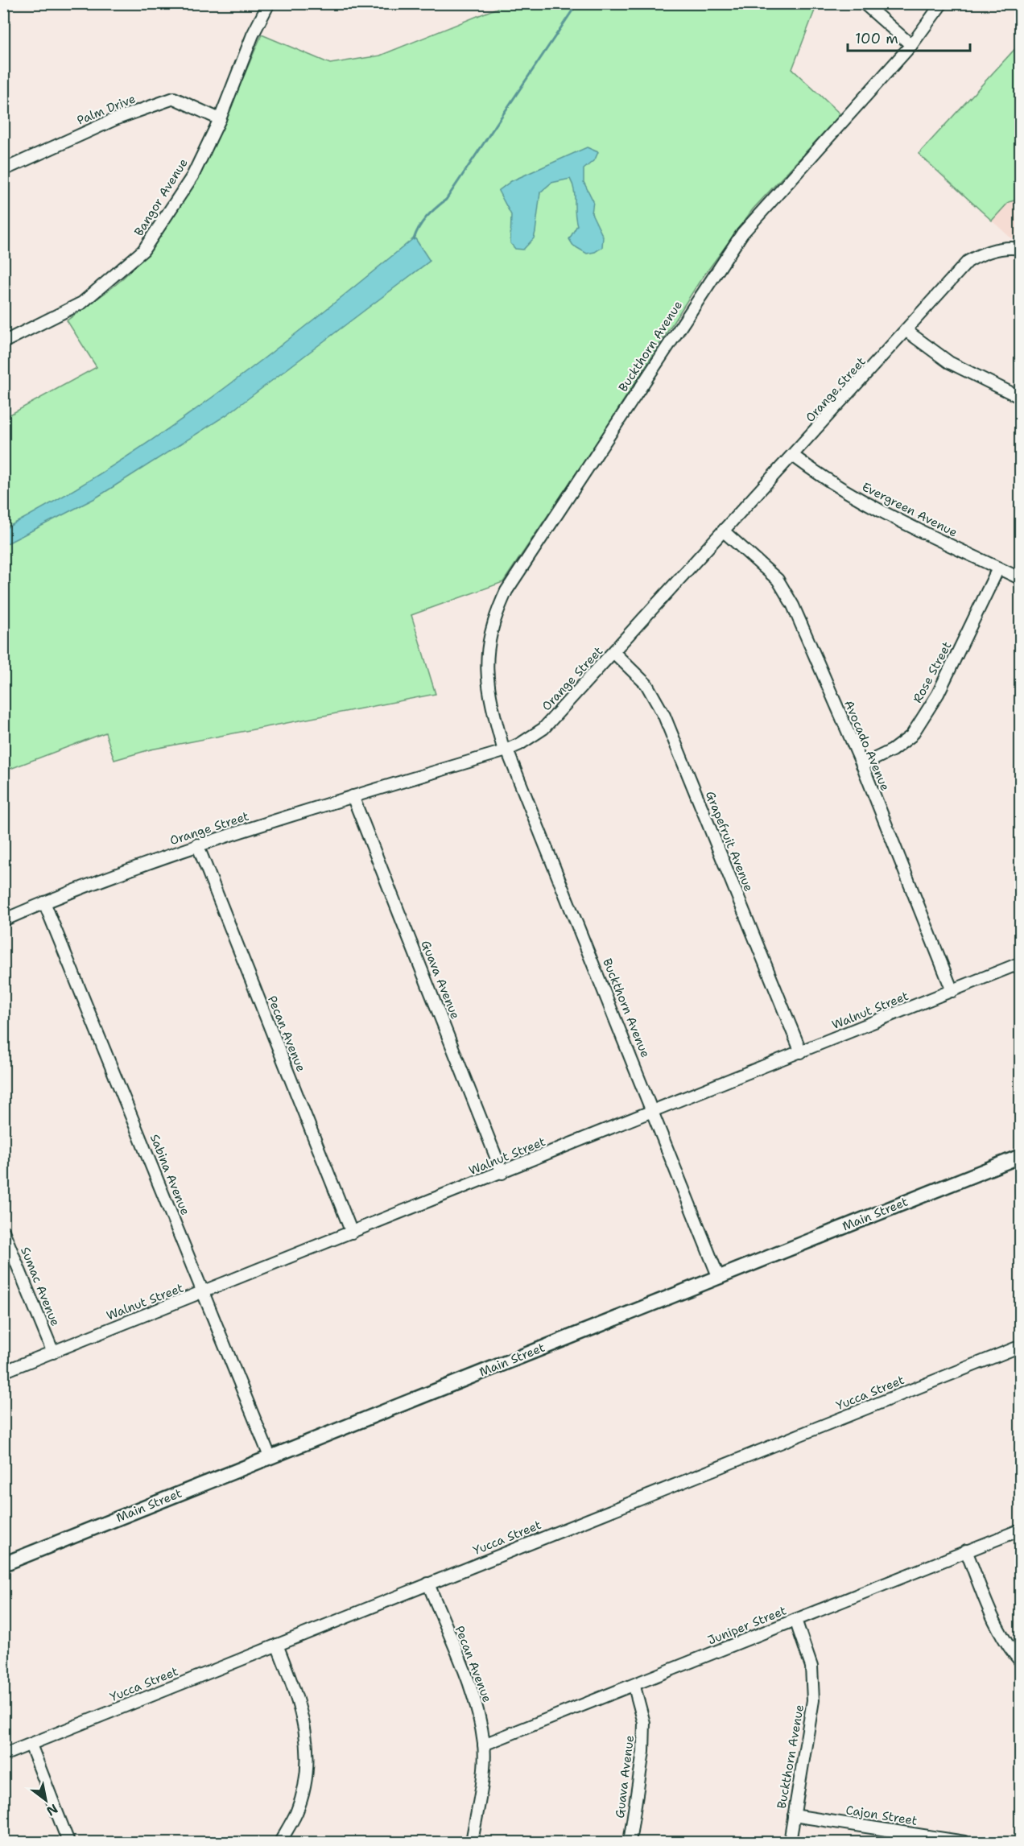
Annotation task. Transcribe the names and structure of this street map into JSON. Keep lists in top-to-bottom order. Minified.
{"streets":{"main road":["Main Street"],"street":["Palm Drive","Bangor Avenue","Buckthorn Avenue","Orange Street","Evergreen Avenue","Rose Street","Avocado Avenue","Grapefruit Avenue","Guava Avenue","Walnut Street","Pecan Avenue","Sabina Avenue","Sumac Avenue","Yucca Street","Juniper Street","Cajon Street"]},"crossings":[["Palm Drive","Bangor Avenue"],["Buckthorn Avenue","Orange Street"],["Buckthorn Avenue","Walnut Street"],["Buckthorn Avenue","Main Street"],["Buckthorn Avenue","Juniper Street"],["Buckthorn Avenue","Cajon Street"],["Orange Street","Evergreen Avenue"],["Orange Street","Avocado Avenue"],["Orange Street","Grapefruit Avenue"],["Orange Street","Guava Avenue"],["Orange Street","Pecan Avenue"],["Orange Street","Sabina Avenue"],["Evergreen Avenue","Rose Street"],["Rose Street","Avocado Avenue"],["Avocado Avenue","Walnut Street"],["Grapefruit Avenue","Walnut Street"],["Guava Avenue","Walnut Street"],["Guava Avenue","Juniper Street"],["Walnut Street","Pecan Avenue"],["Walnut Street","Sabina Avenue"],["Walnut Street","Sumac Avenue"],["Pecan Avenue","Yucca Street"],["Pecan Avenue","Juniper Street"],["Sabina Avenue","Main Street"]],"scale_bar":"100 m","north":"bottom right"}
